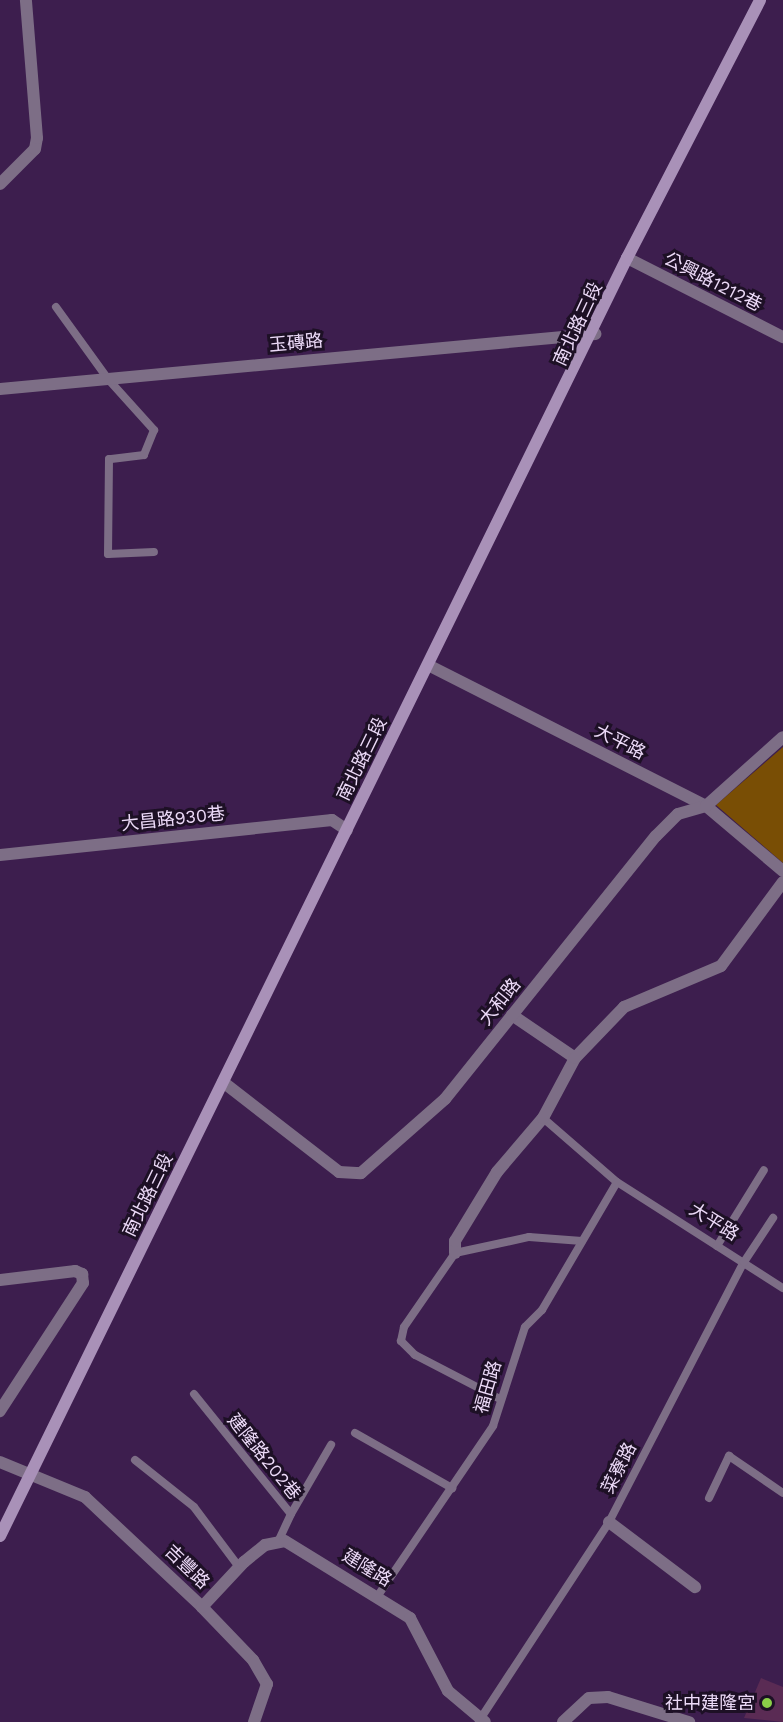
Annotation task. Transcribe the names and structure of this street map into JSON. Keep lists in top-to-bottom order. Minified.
{"streets":{"street":["公興路1212巷","南北路三段","玉磚路","大平路","大昌路930巷","大和路","吉豐路","建隆路"],"lane":["福田路","建隆路202巷","菜寮路"]},"crossings":[["公興路1212巷","南北路三段"],["南北路三段","玉磚路"],["南北路三段","大平路"],["南北路三段","大昌路930巷"],["南北路三段","大和路"],["南北路三段","吉豐路"],["大平路","大和路"],["大平路","福田路"],["大平路","菜寮路"],["福田路","建隆路"],["建隆路202巷","建隆路"],["菜寮路","建隆路"]],"places":["社中建隆宮"]}
